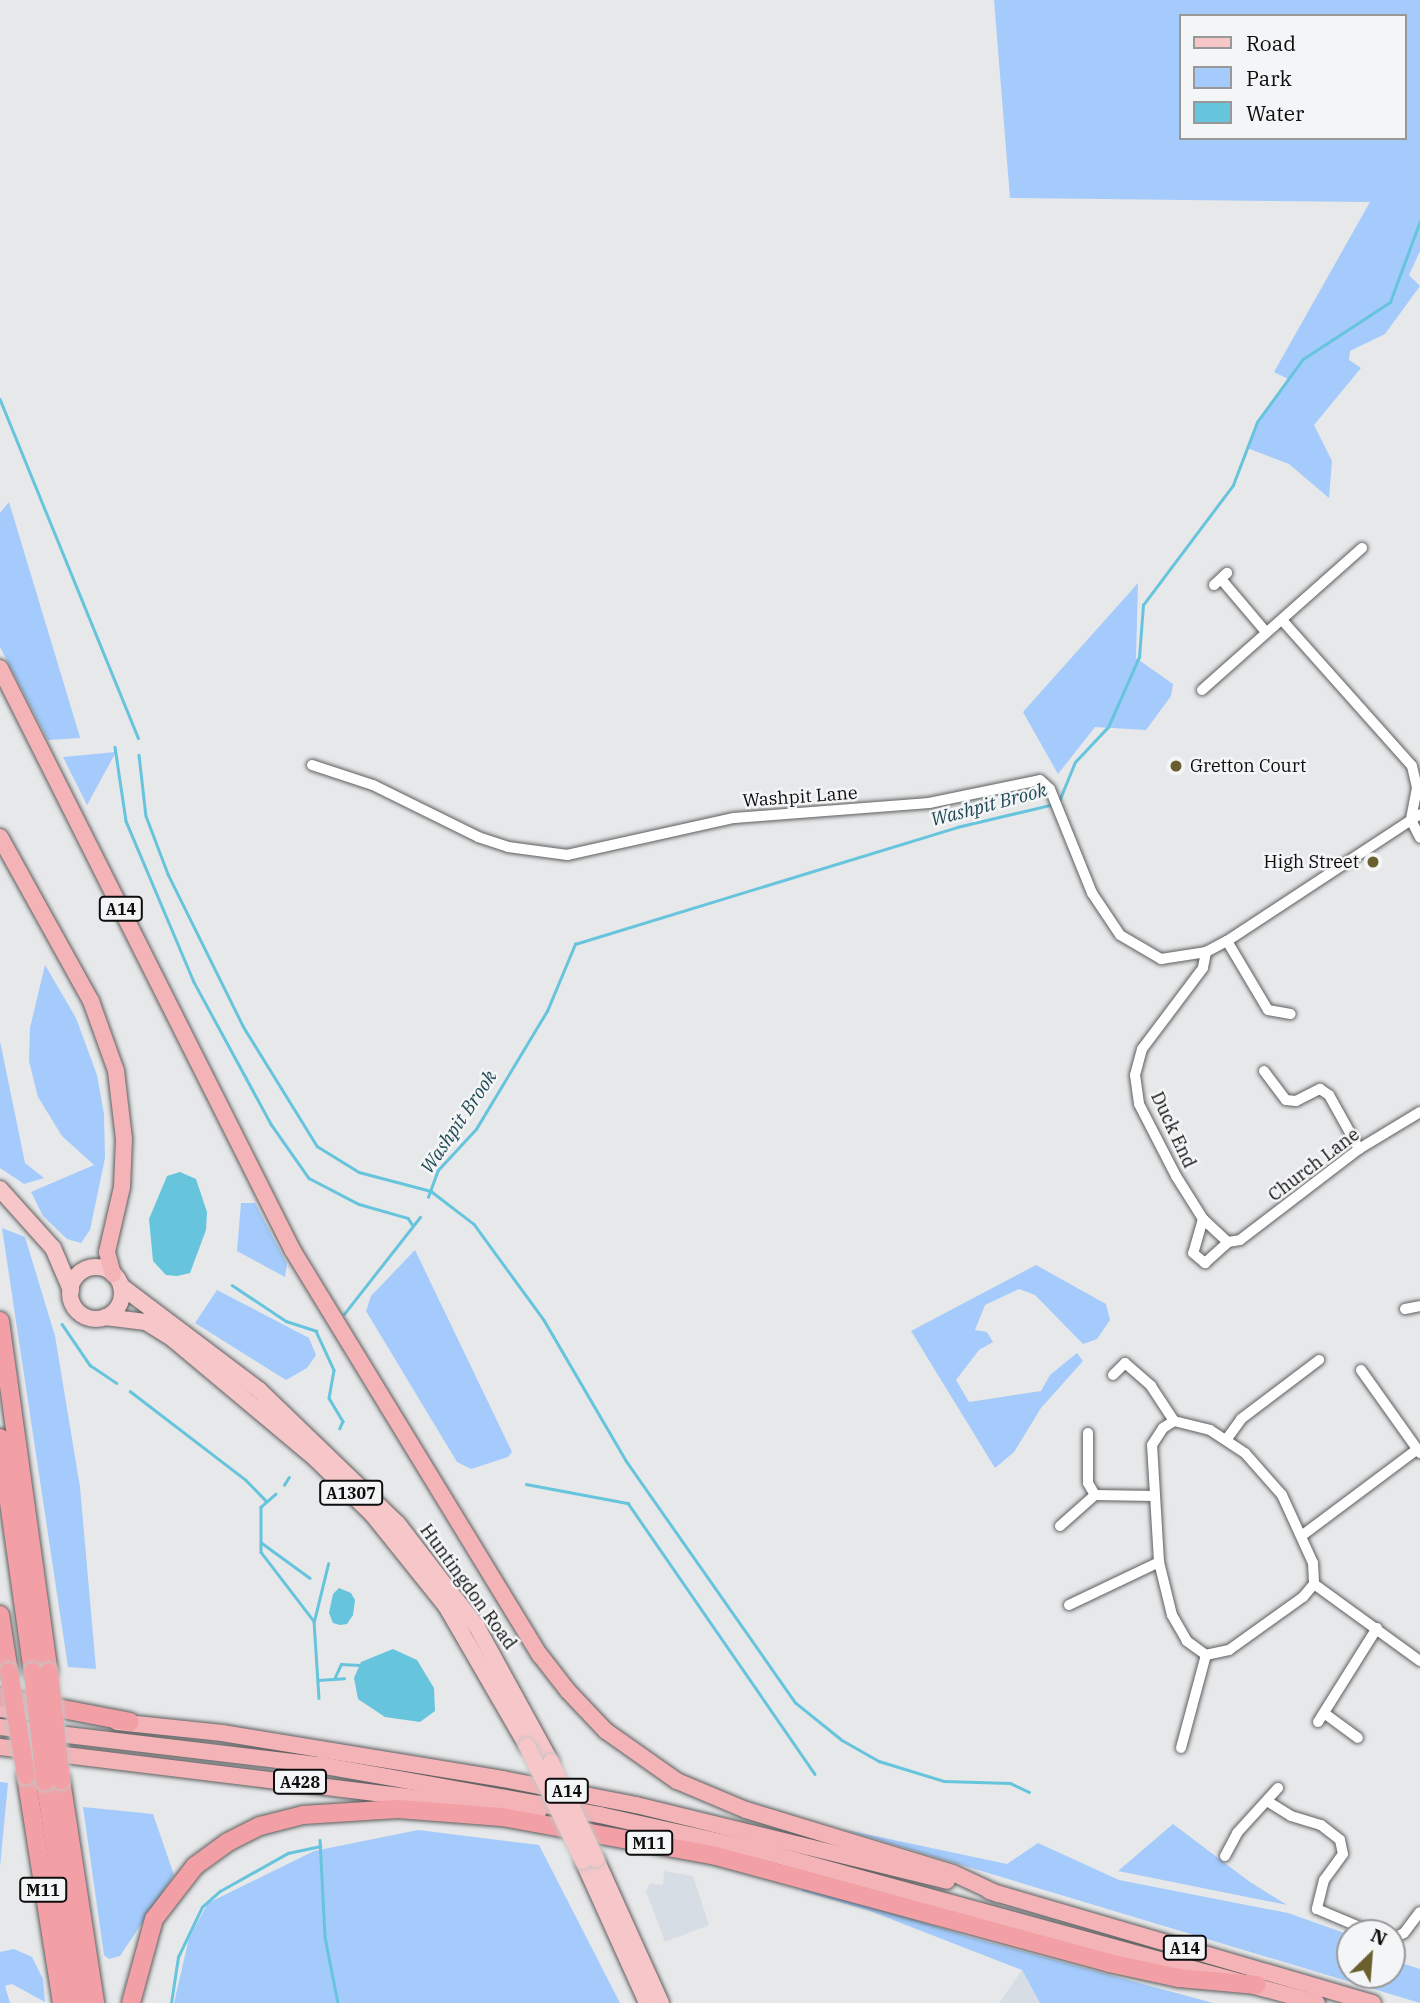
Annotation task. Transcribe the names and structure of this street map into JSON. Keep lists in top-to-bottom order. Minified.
{"streets":{"highway":["A14","A428","M11"],"main road":["A1307","Huntingdon Road"],"street":["Washpit Lane","Duck End","Church Lane"]},"crossings":[["Washpit Lane","Duck End"],["A14","A428"],["A14","M11"],["Duck End","Church Lane"]],"water":["Washpit Brook"],"places":["Gretton Court","High Street"],"legend":["Road","Park","Water"],"north":"top right"}
